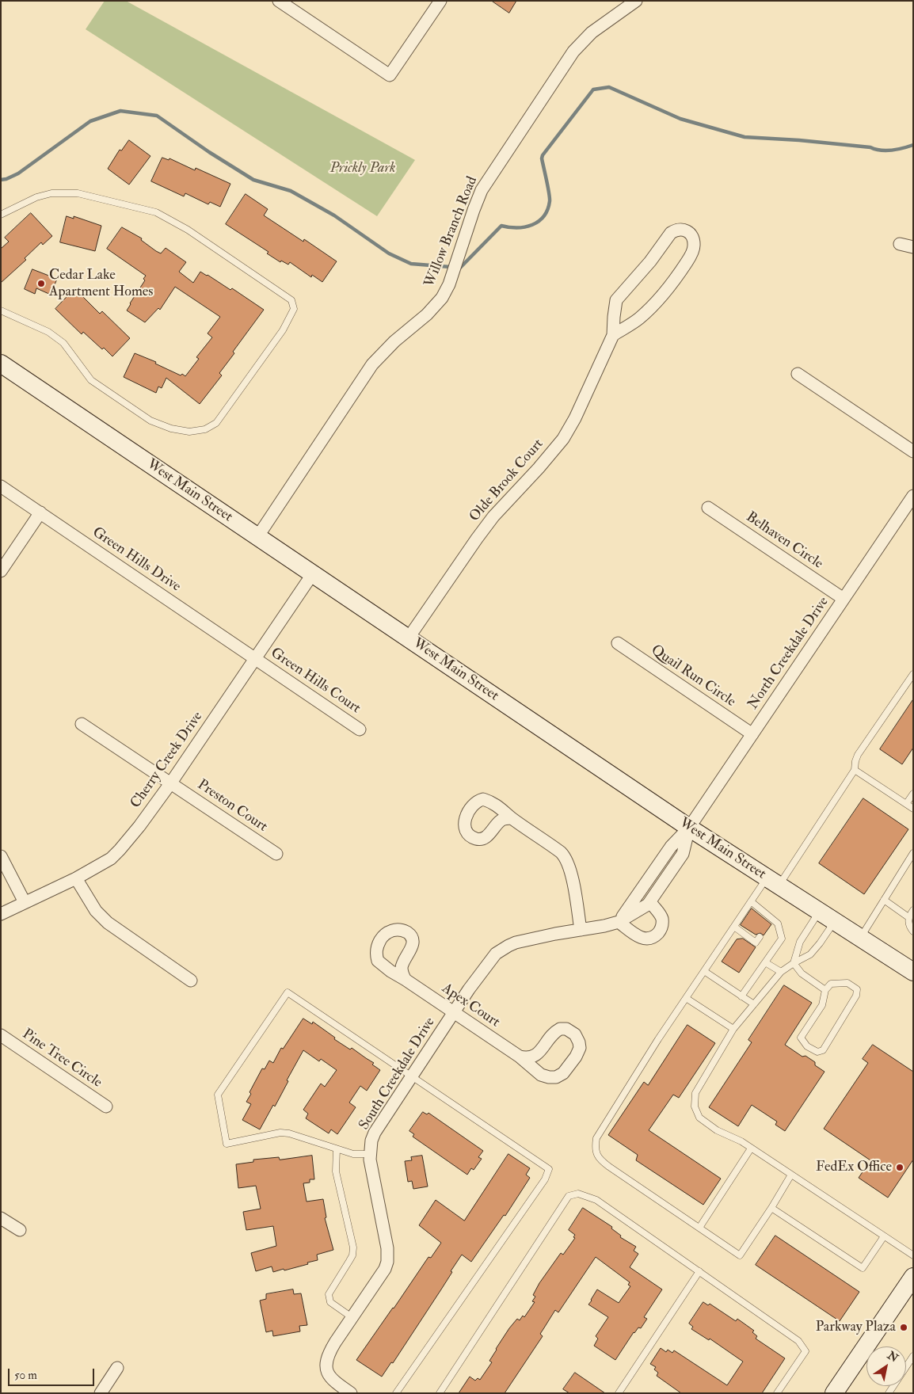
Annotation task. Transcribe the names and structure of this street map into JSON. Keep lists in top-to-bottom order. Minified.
{"streets":{"main road":["West Main Street"],"street":["Willow Branch Road","Olde Brook Court","Belhaven Circle","Green Hills Drive","North Creekdale Drive","Quail Run Circle","Green Hills Court","Cherry Creek Drive","Preston Court","Apex Court","Pine Tree Circle","South Creekdale Drive"]},"crossings":[["Willow Branch Road","West Main Street"],["Olde Brook Court","West Main Street"],["West Main Street","North Creekdale Drive"],["West Main Street","Cherry Creek Drive"],["West Main Street","South Creekdale Drive"],["Belhaven Circle","North Creekdale Drive"],["Green Hills Drive","Green Hills Court"],["Green Hills Drive","Cherry Creek Drive"],["North Creekdale Drive","Quail Run Circle"],["North Creekdale Drive","South Creekdale Drive"],["Green Hills Court","Cherry Creek Drive"],["Cherry Creek Drive","Preston Court"],["Apex Court","South Creekdale Drive"]],"parks":["Prickly Park"],"places":["Cedar Lake Apartment Homes","FedEx Office","Parkway Plaza"],"scale_bar":"50 m","north":"top right"}
